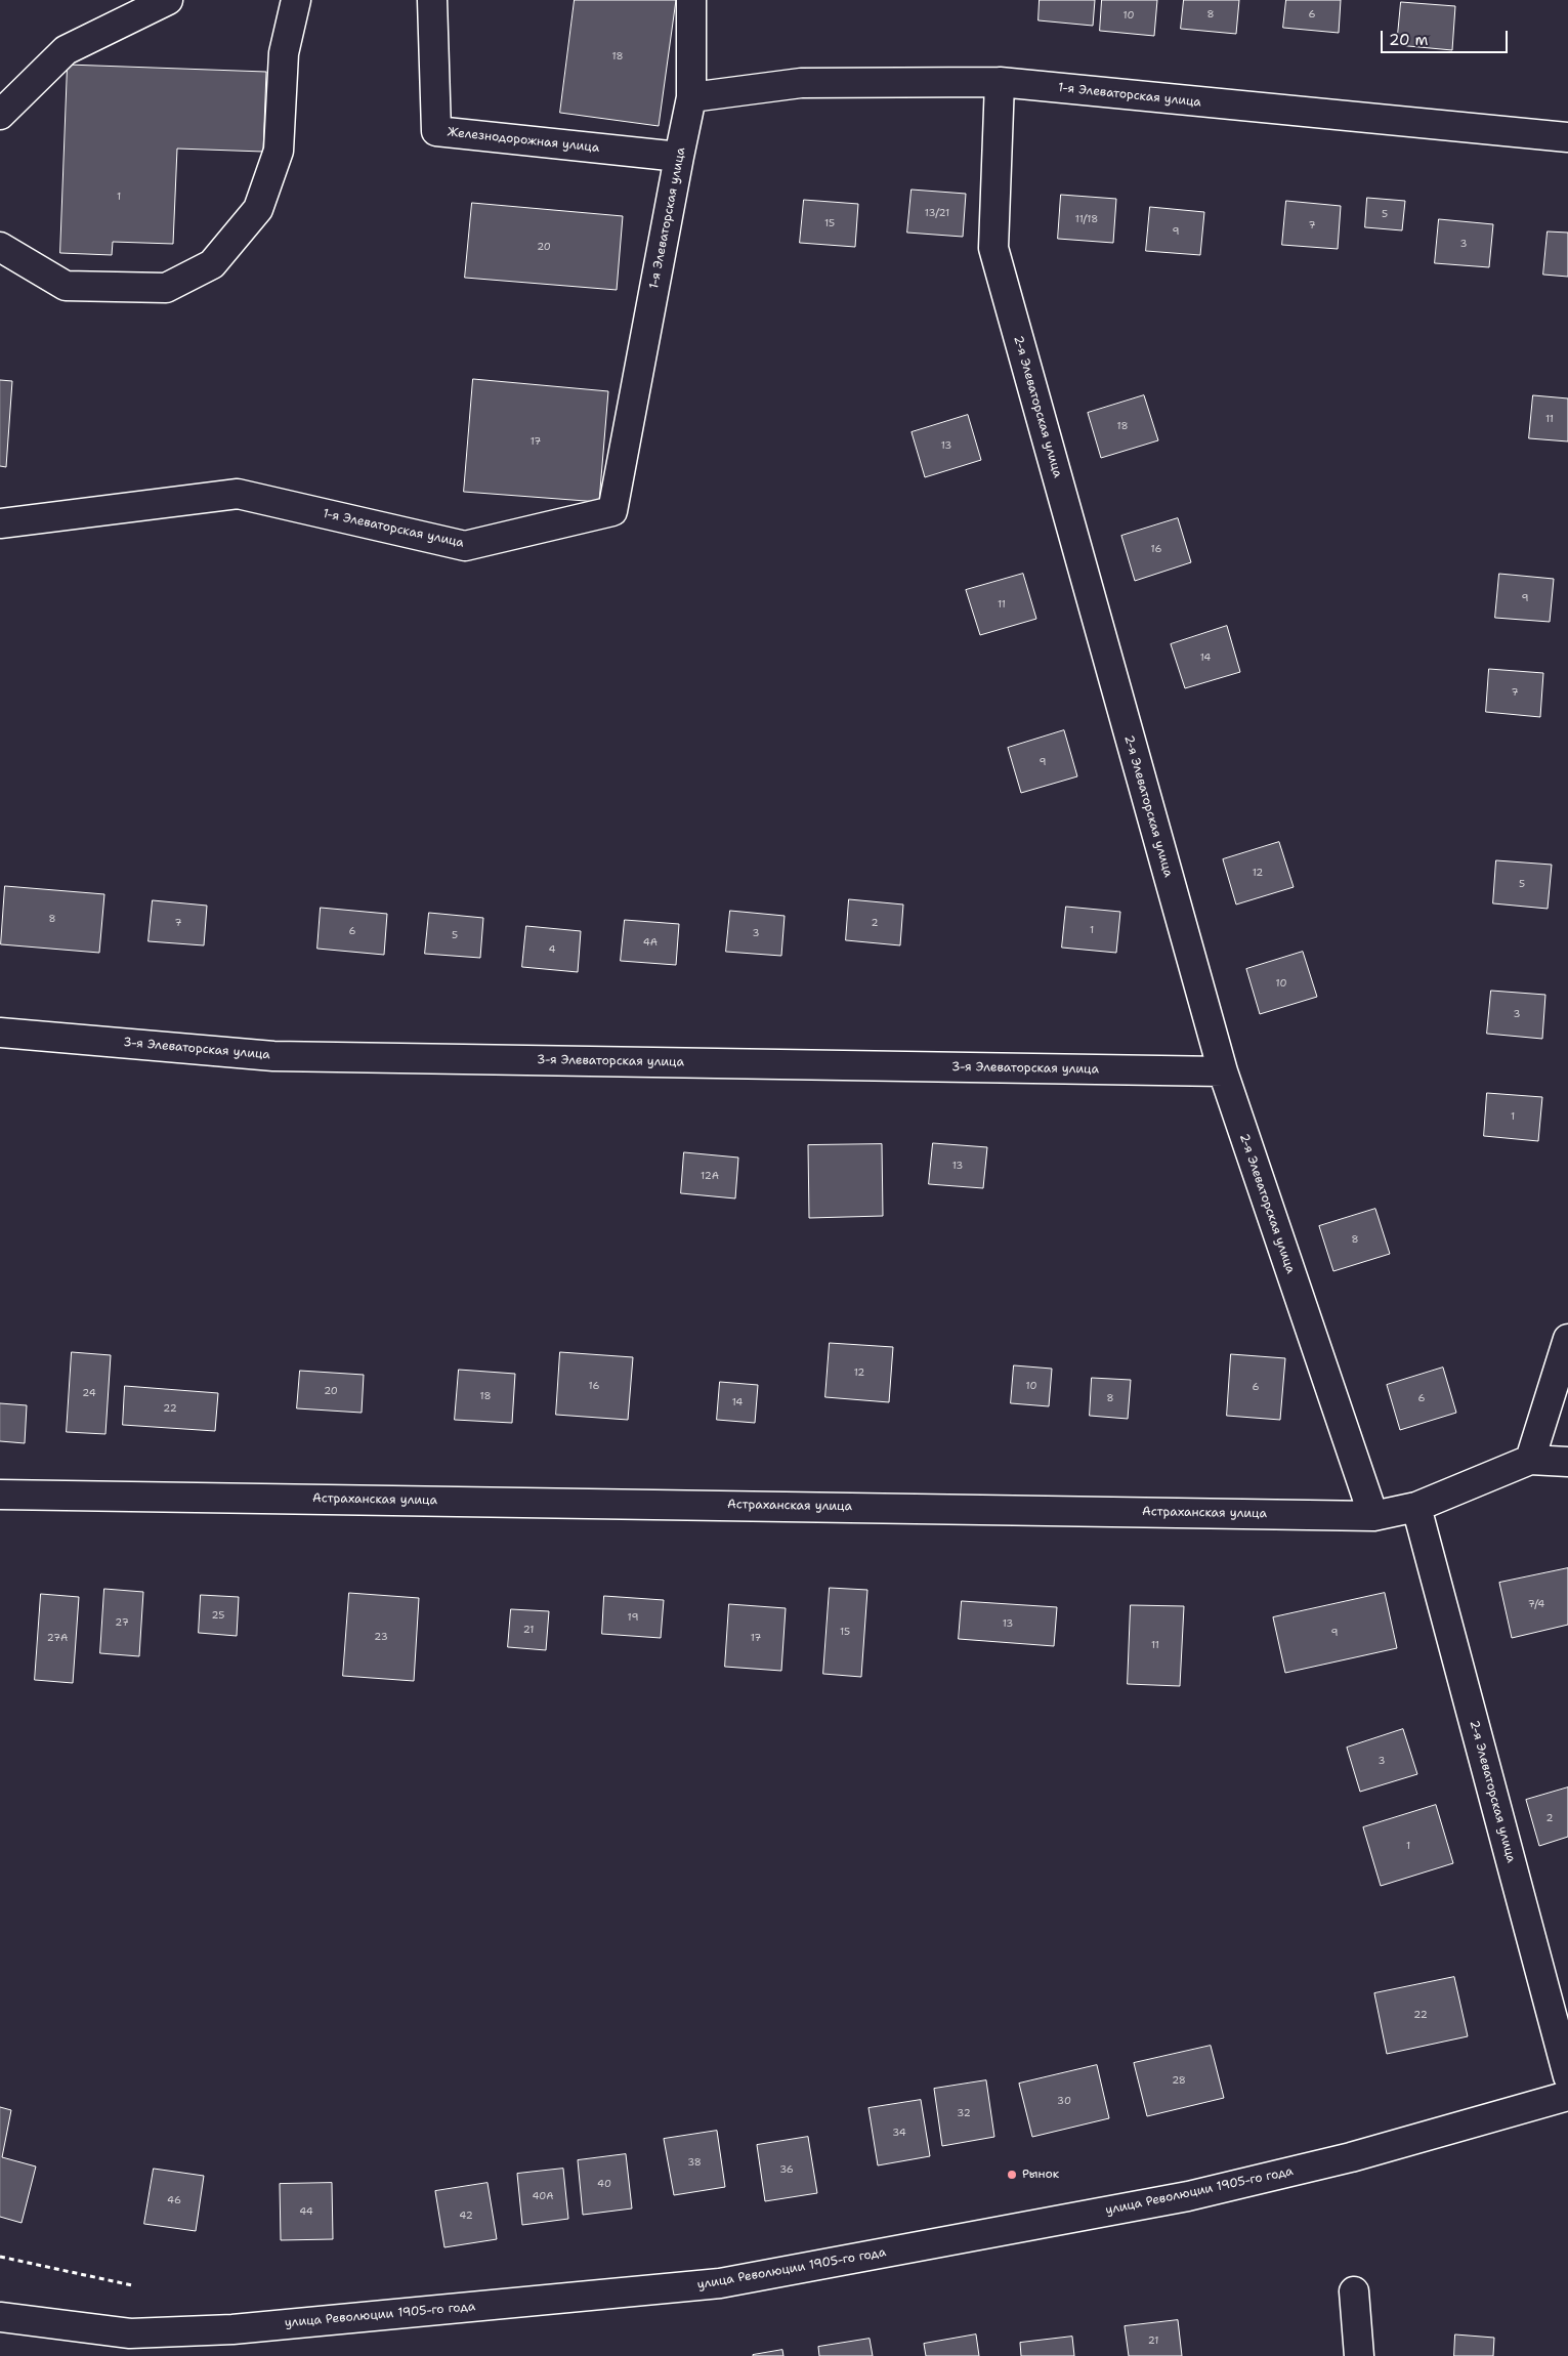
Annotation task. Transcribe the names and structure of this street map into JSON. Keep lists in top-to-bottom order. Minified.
{"streets":{"street":["1-я Элеваторская улица","Железнодорожная улица","2-я Элеваторская улица","3-я Элеваторская улица","Астраханская улица","улица Революции 1905-го года"]},"crossings":[["1-я Элеваторская улица","Железнодорожная улица"],["1-я Элеваторская улица","2-я Элеваторская улица"],["2-я Элеваторская улица","3-я Элеваторская улица"],["2-я Элеваторская улица","Астраханская улица"]],"places":["Рынок"],"house_numbers":["8","6","10","18","1","13/21","5","11/18","15","7","9","3","20","11","18","17","13","16","9","11","14","7","9","12","5","8","7","2","1","6","3","5","4А","4","10","3","1","13","12А","8","12","16","10","6","20","24","18","8","6","14","22","7/4","25","19","27","13","21","15","9","23","27А","17","11","3","2","1","22","28","30","32","34","38","36","40","40А","46","44","42","21"],"scale_bar":"20 m"}
